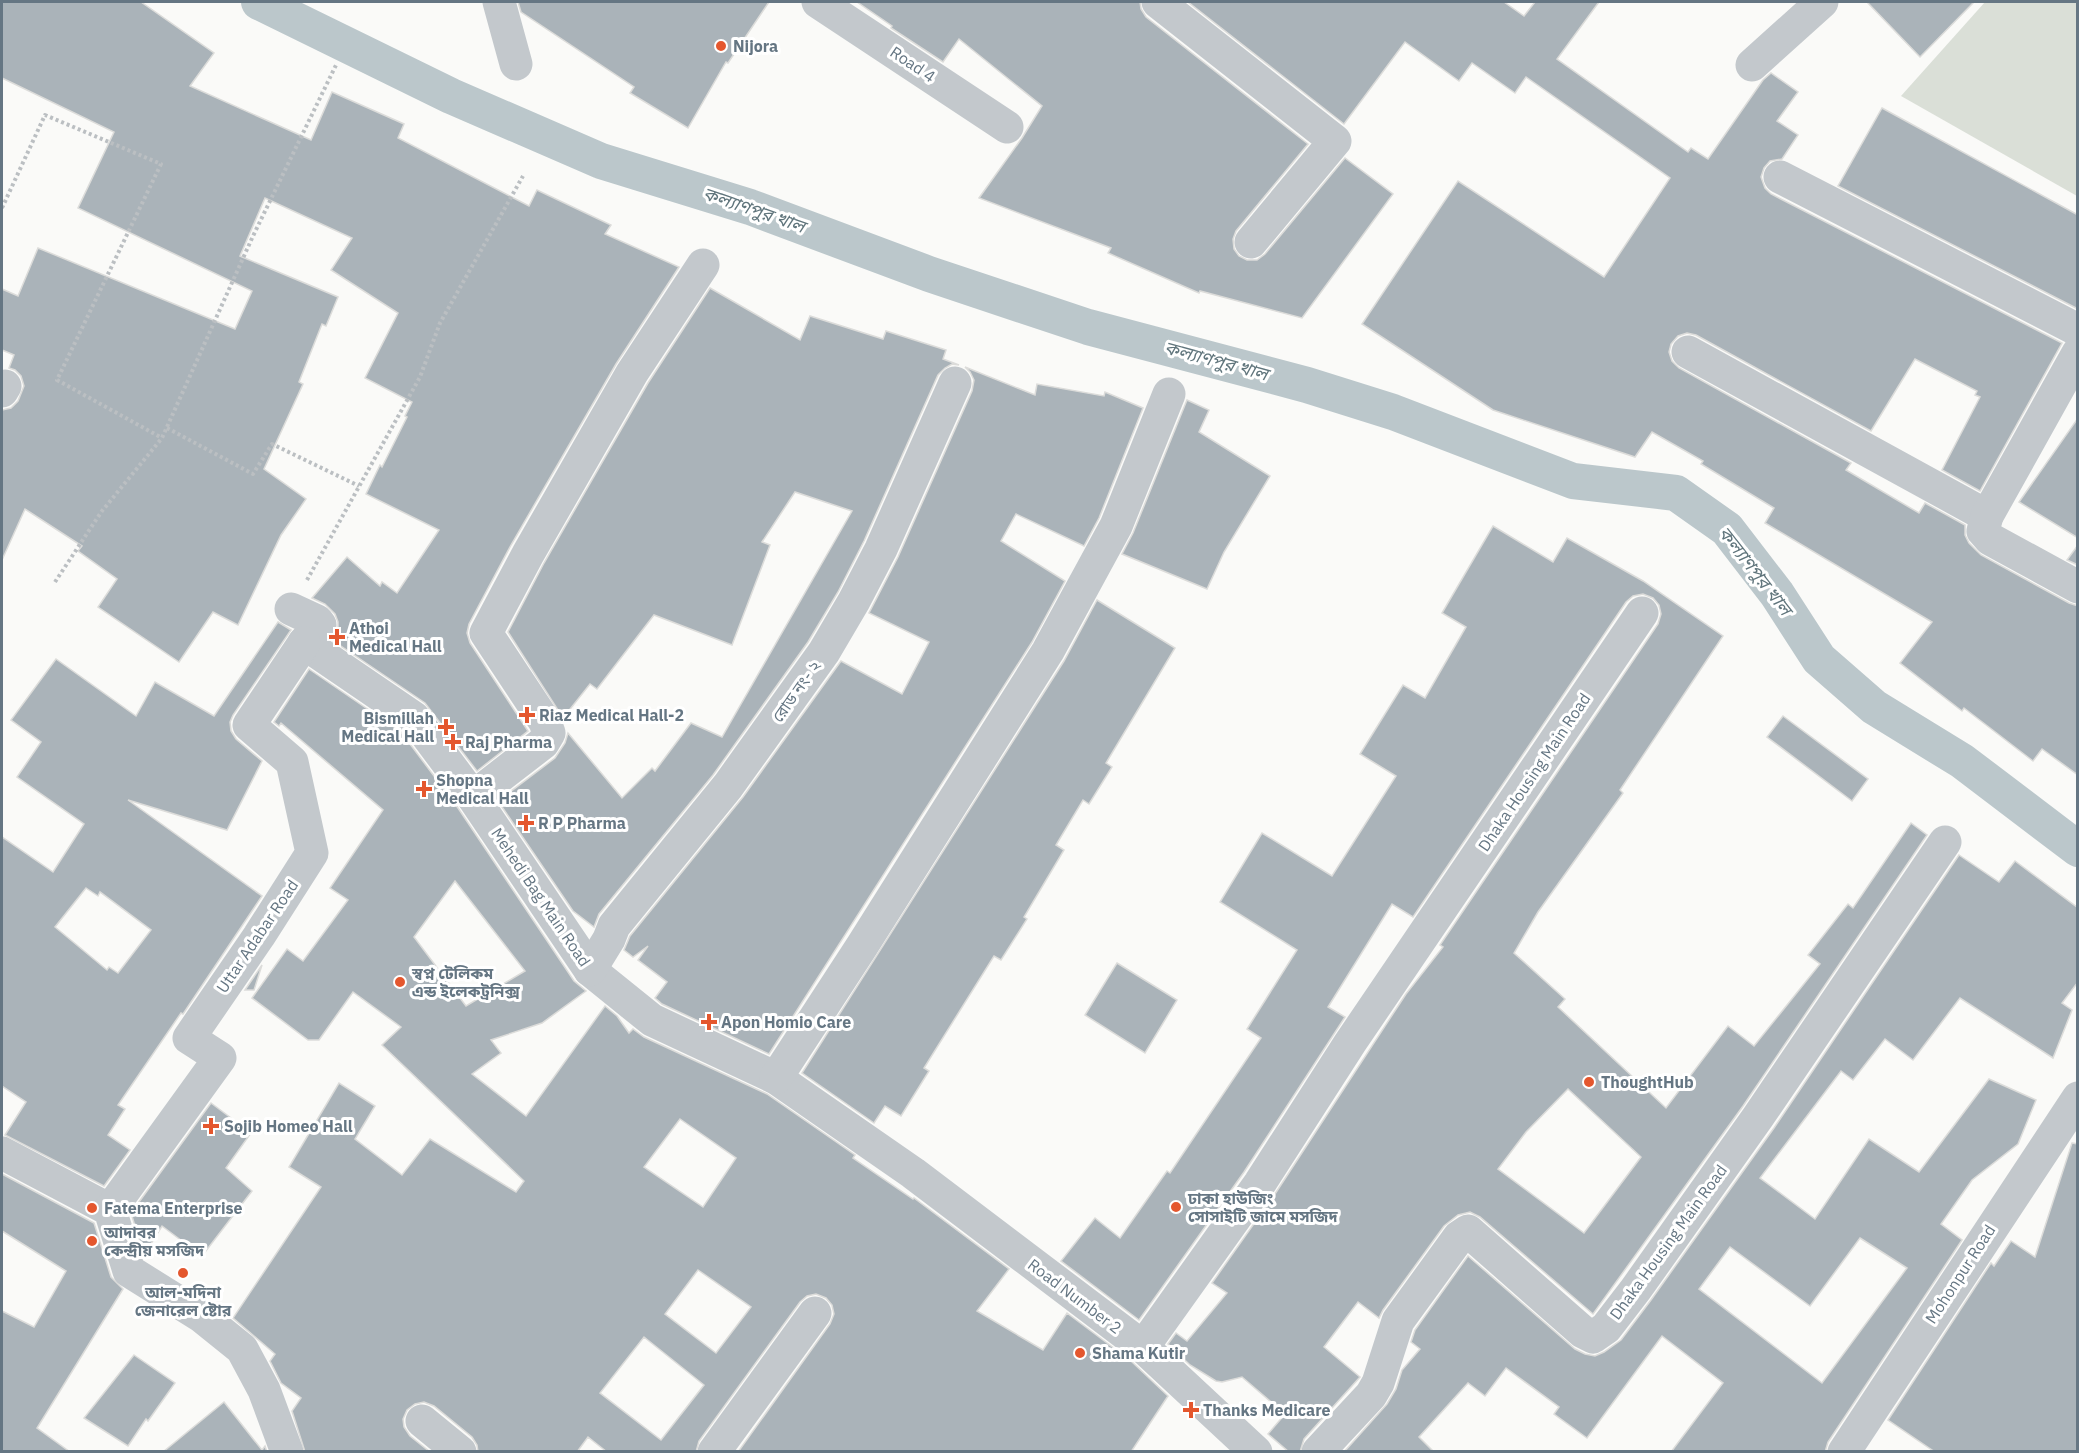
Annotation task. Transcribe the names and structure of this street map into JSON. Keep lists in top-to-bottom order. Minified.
{"streets":{"street":["Road 4","রোড নং- ২","Dhaka Housing Main Road","Mehedi Bag Main Road","Uttar Adabar Road","Mohonpur Road","Road Number 2"]},"crossings":[["রোড নং- ২","Mehedi Bag Main Road"],["Dhaka Housing Main Road","Road Number 2"],["Mehedi Bag Main Road","Uttar Adabar Road"],["Mehedi Bag Main Road","Road Number 2"]],"water":["কল্যাণপুর খাল"],"places":{"other":["Nijora","স্বপ্ন টেলিকম এন্ড ইলেকট্রনিক্স","ThoughtHub","ঢাকা হাউজিং সোসাইটি জামে মসজিদ","Fatema Enterprise","আদাবর কেন্দ্রীয় মসজিদ","আল-মদিনা জেনারেল ষ্টোর","Shama Kutir"],"health":["Athoi Medical Hall","Riaz Medical Hall-2","Bismillah Medical Hall","Raj Pharma","Shopna Medical Hall","R P Pharma","Apon Homio Care","Sojib Homeo Hall","Thanks Medicare"]}}
